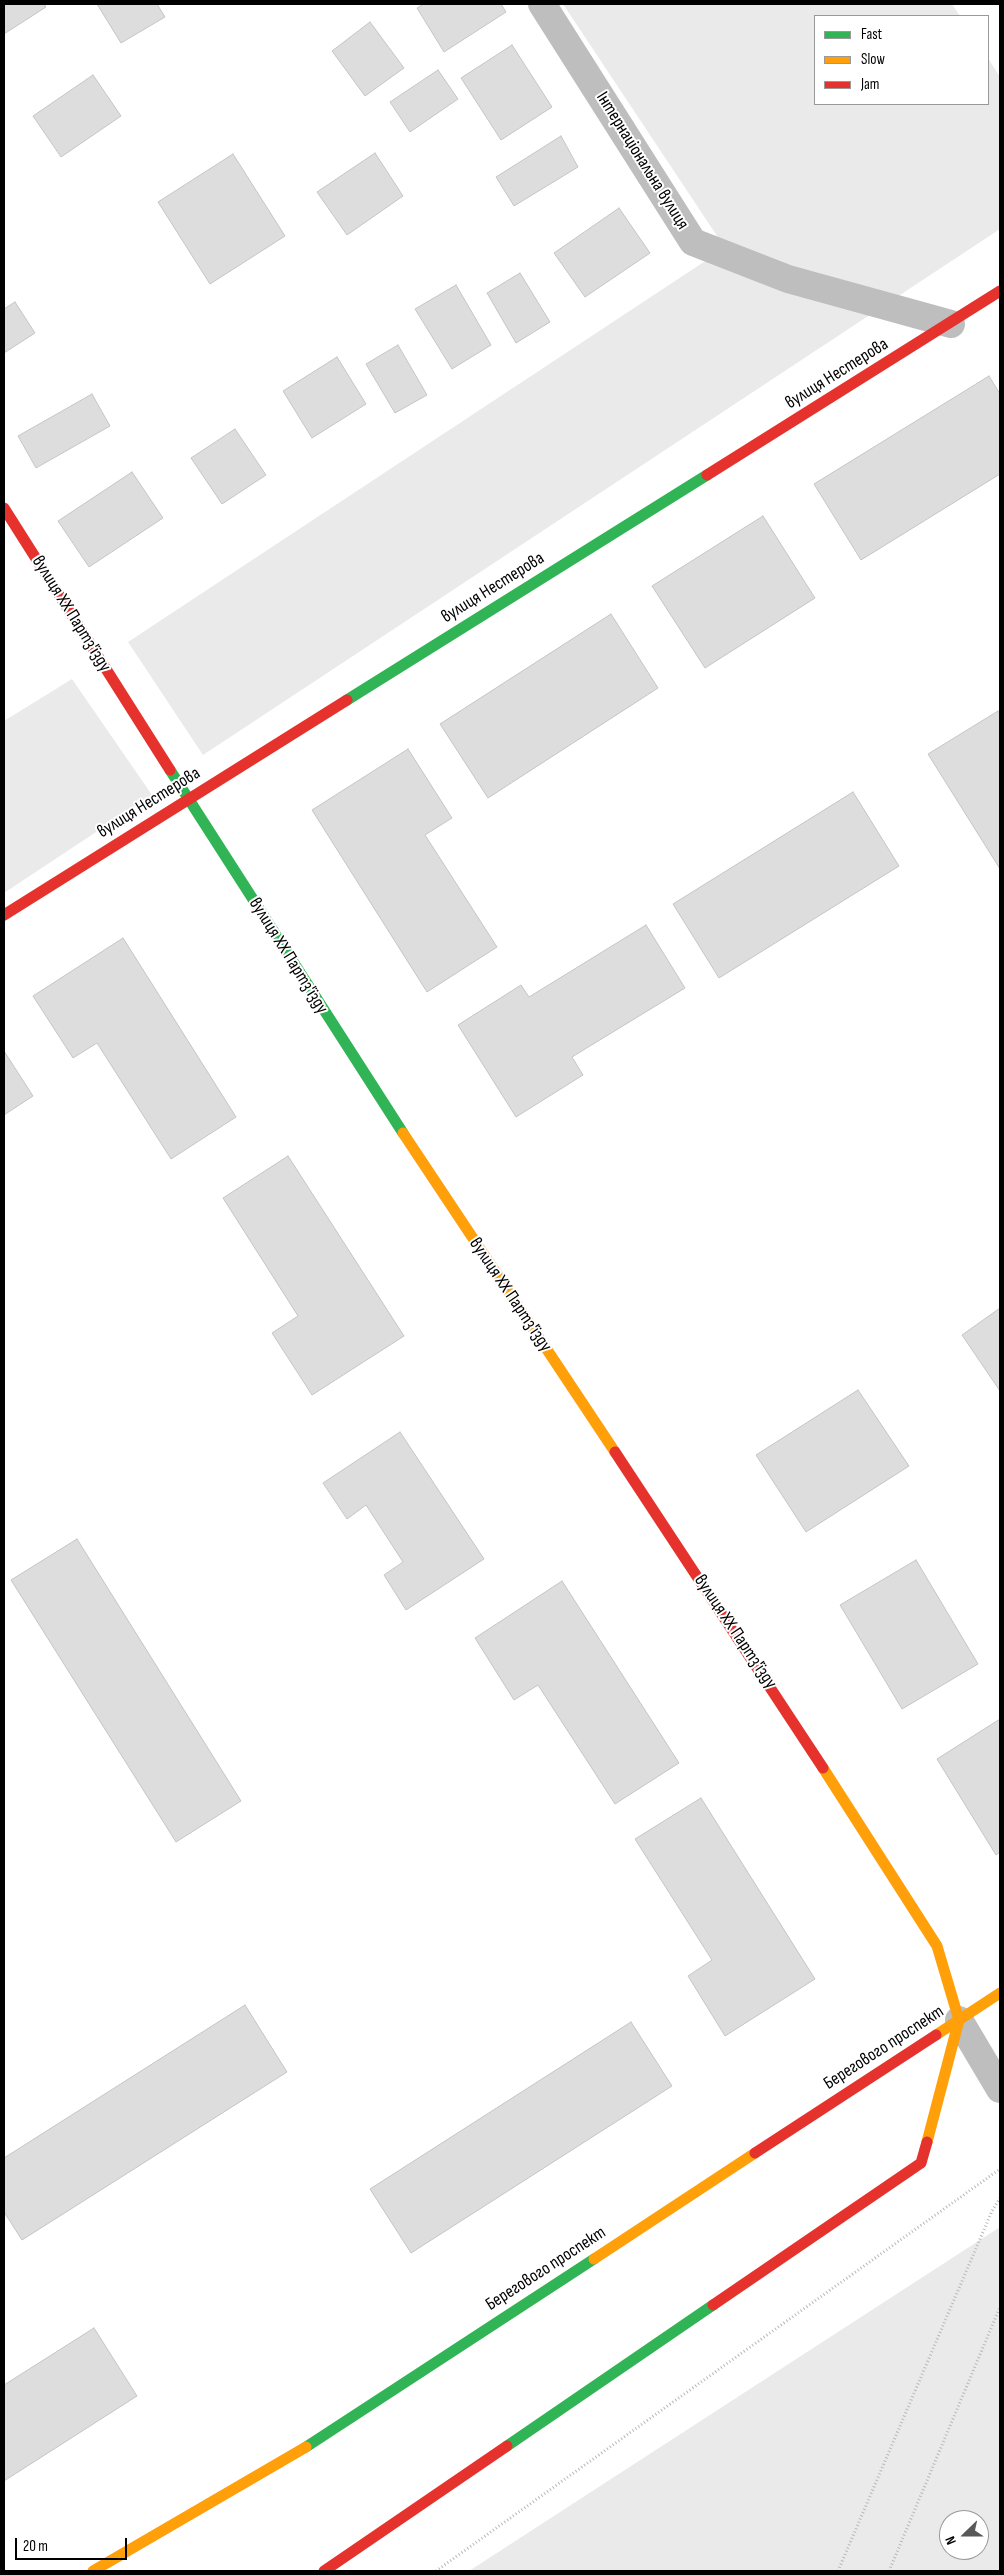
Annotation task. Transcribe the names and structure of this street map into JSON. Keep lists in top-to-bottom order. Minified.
{"streets":{"street":["Інтернаціональна вулиця","вулиця Нестерова","вулиця XX Партз'їзду","Берегового проспект"]},"crossings":[["Інтернаціональна вулиця","вулиця Нестерова"],["вулиця Нестерова","вулиця XX Партз'їзду"],["вулиця XX Партз'їзду","Берегового проспект"]],"legend":["Fast","Slow","Jam"],"scale_bar":"20 m","north":"left"}
